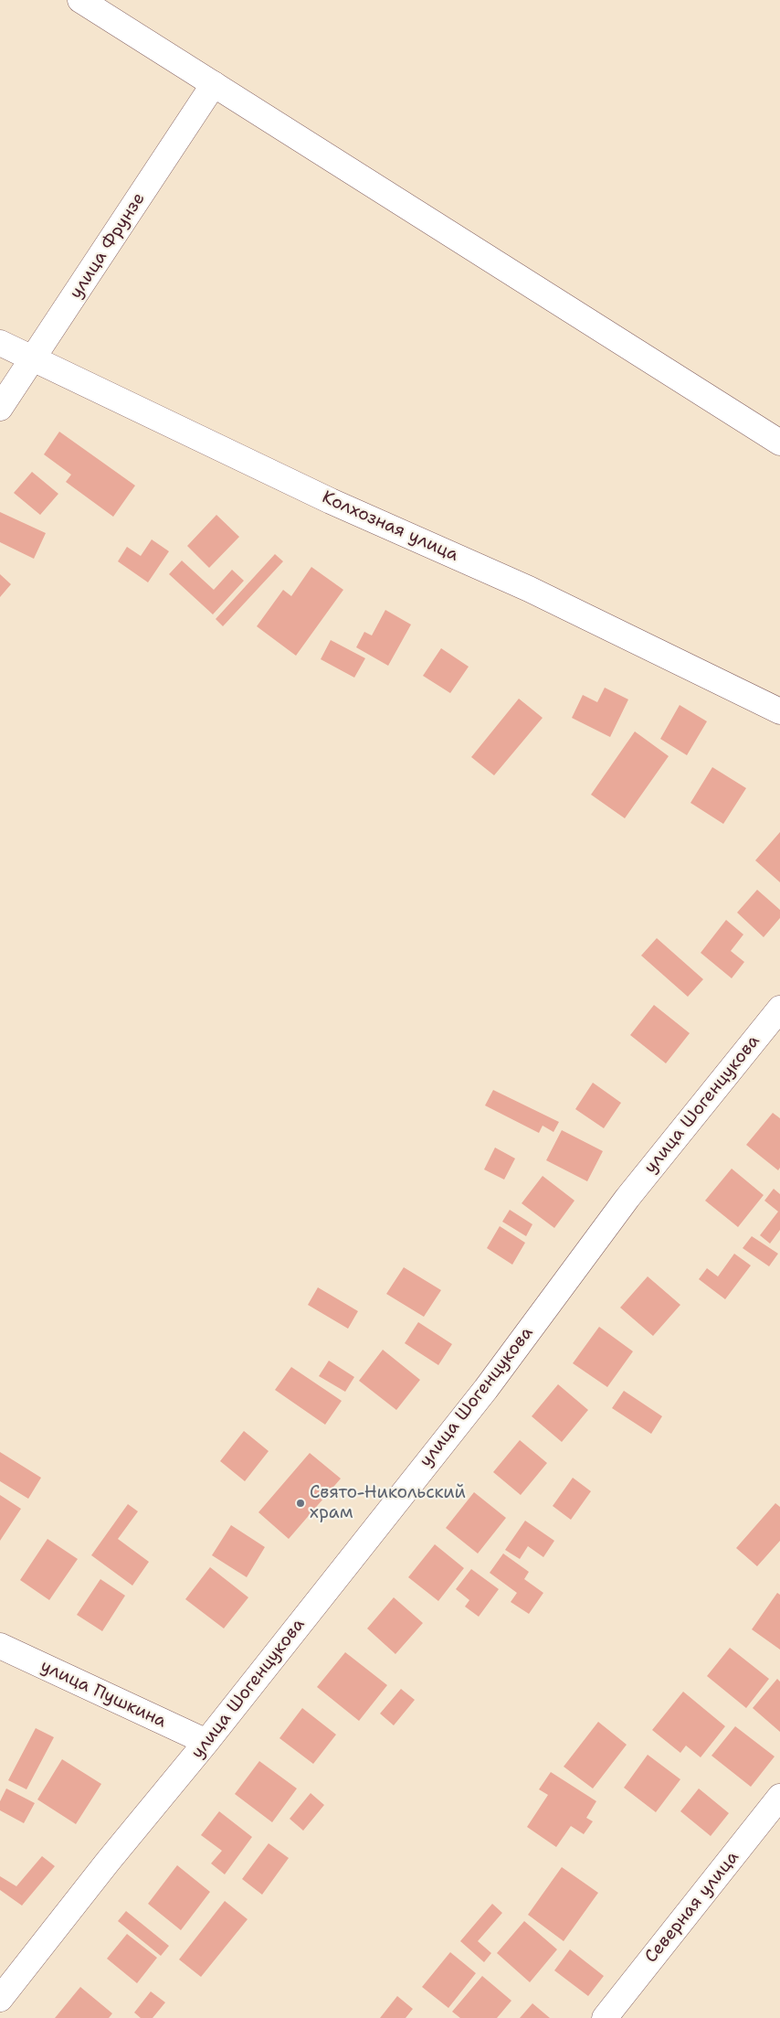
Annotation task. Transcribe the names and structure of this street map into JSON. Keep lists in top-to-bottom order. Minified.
{"streets":{"street":["улица Фрунзе","Колхозная улица","улица Шогенцукова","улица Пушкина","Северная улица"]},"crossings":[["улица Фрунзе","Колхозная улица"],["улица Шогенцукова","улица Пушкина"]],"places":["Свято-Никольский храм"]}
